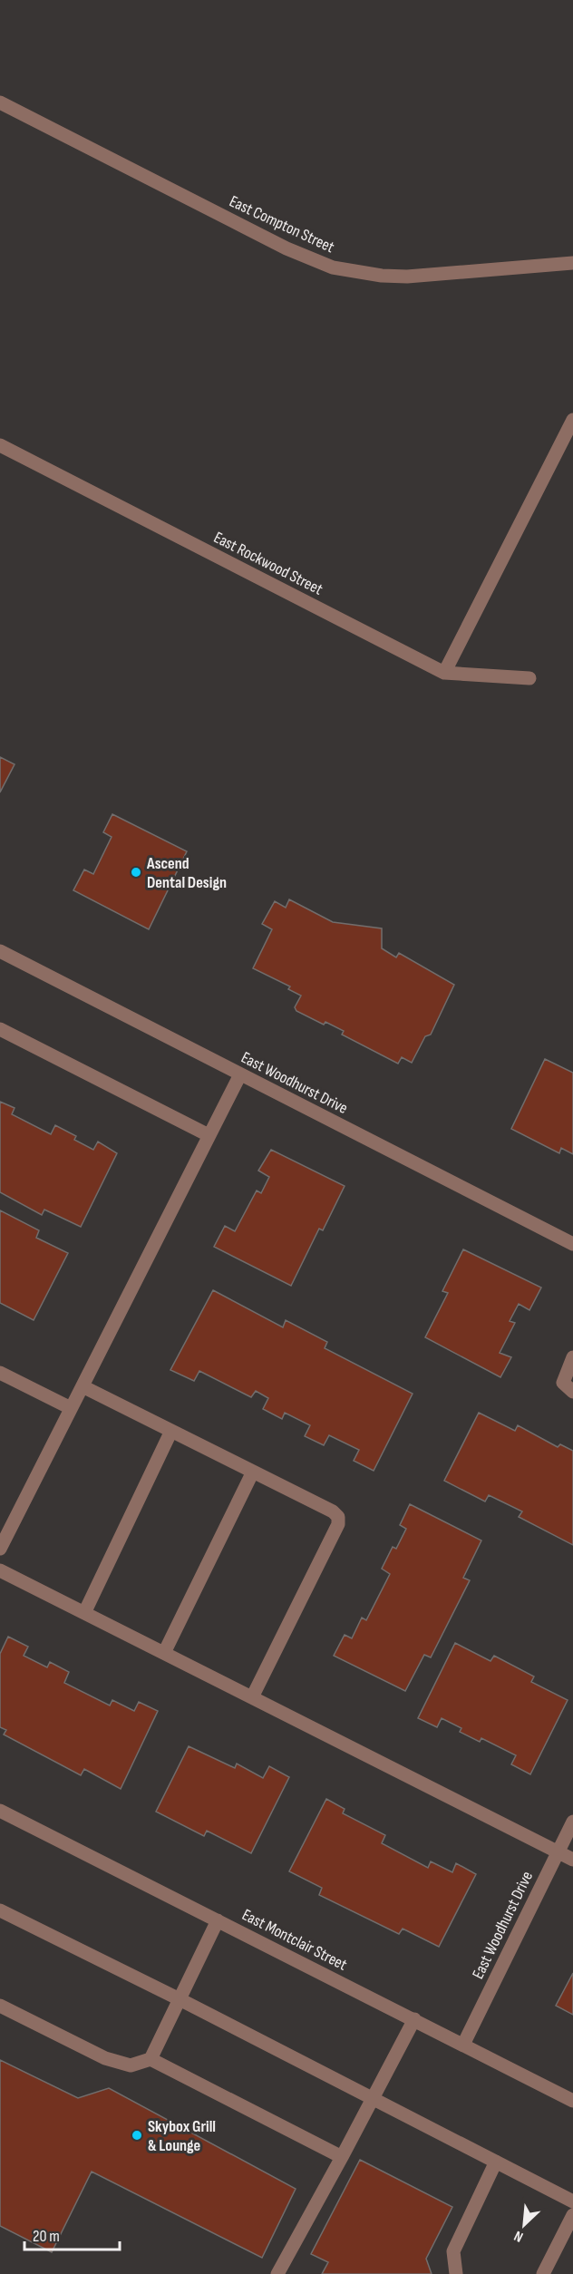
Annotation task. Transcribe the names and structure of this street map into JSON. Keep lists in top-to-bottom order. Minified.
{"streets":{"street":["East Compton Street","East Rockwood Street","East Woodhurst Drive","East Montclair Street"]},"crossings":[["East Woodhurst Drive","East Montclair Street"]],"places":["Ascend Dental Design","Skybox Grill & Lounge"],"scale_bar":"20 m","north":"bottom left"}
